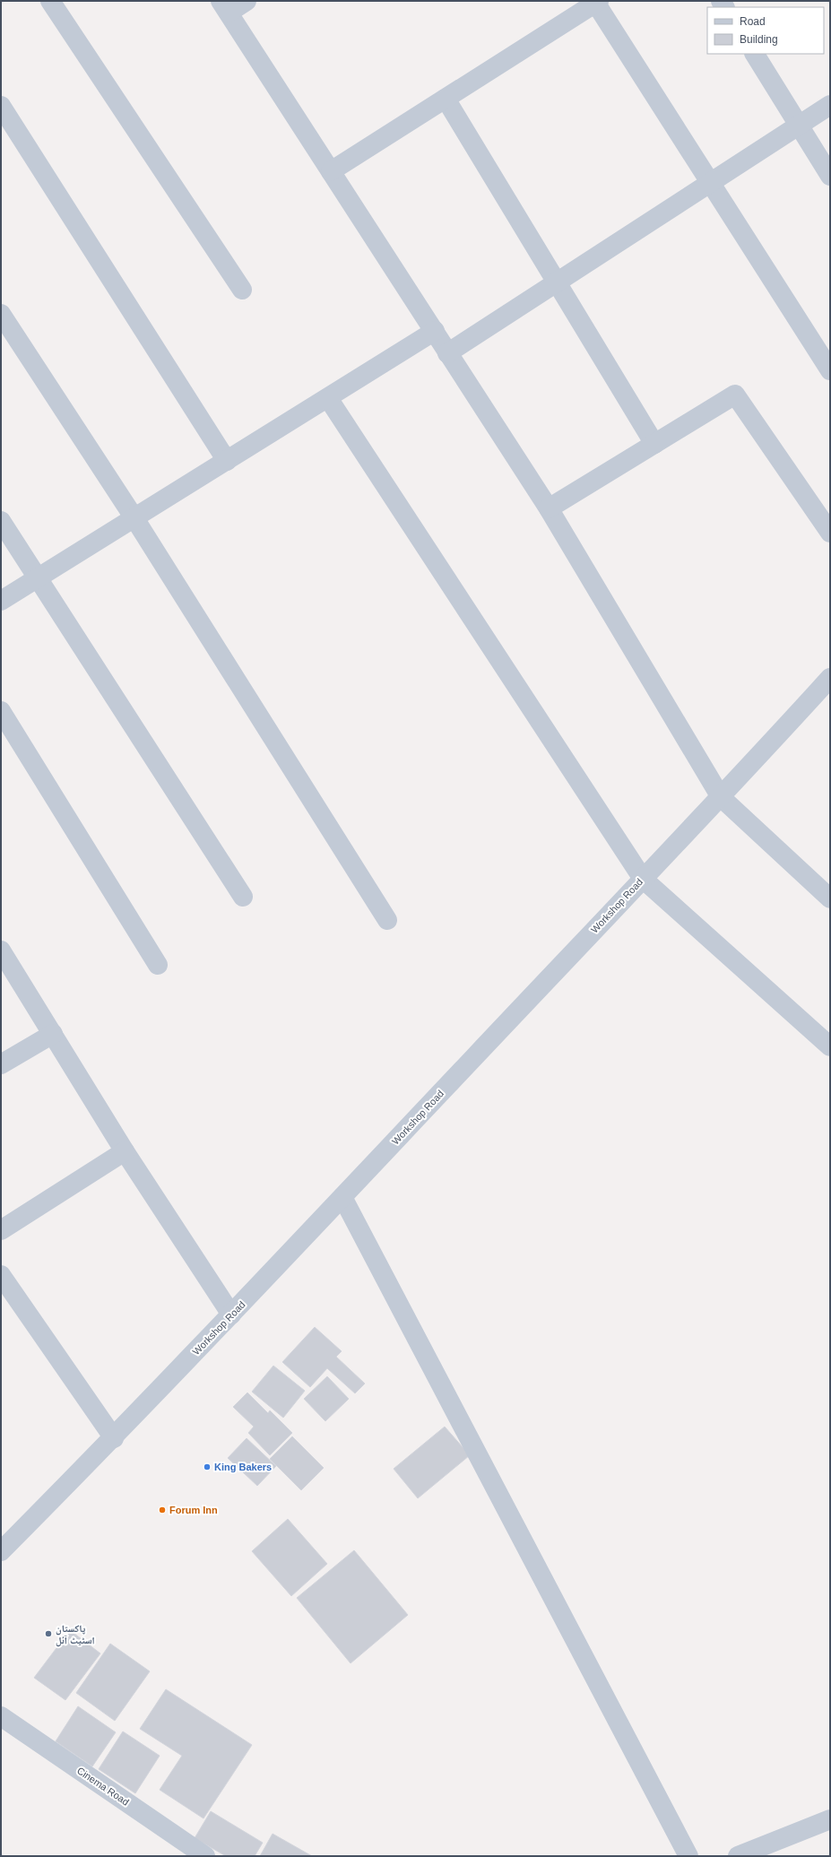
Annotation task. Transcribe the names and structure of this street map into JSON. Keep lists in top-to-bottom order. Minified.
{"streets":{"street":["Workshop Road","Cinema Road"]},"places":["King Bakers","Forum Inn","پاکستان اسٹیٹ آئل"],"legend":["Road","Building"]}
